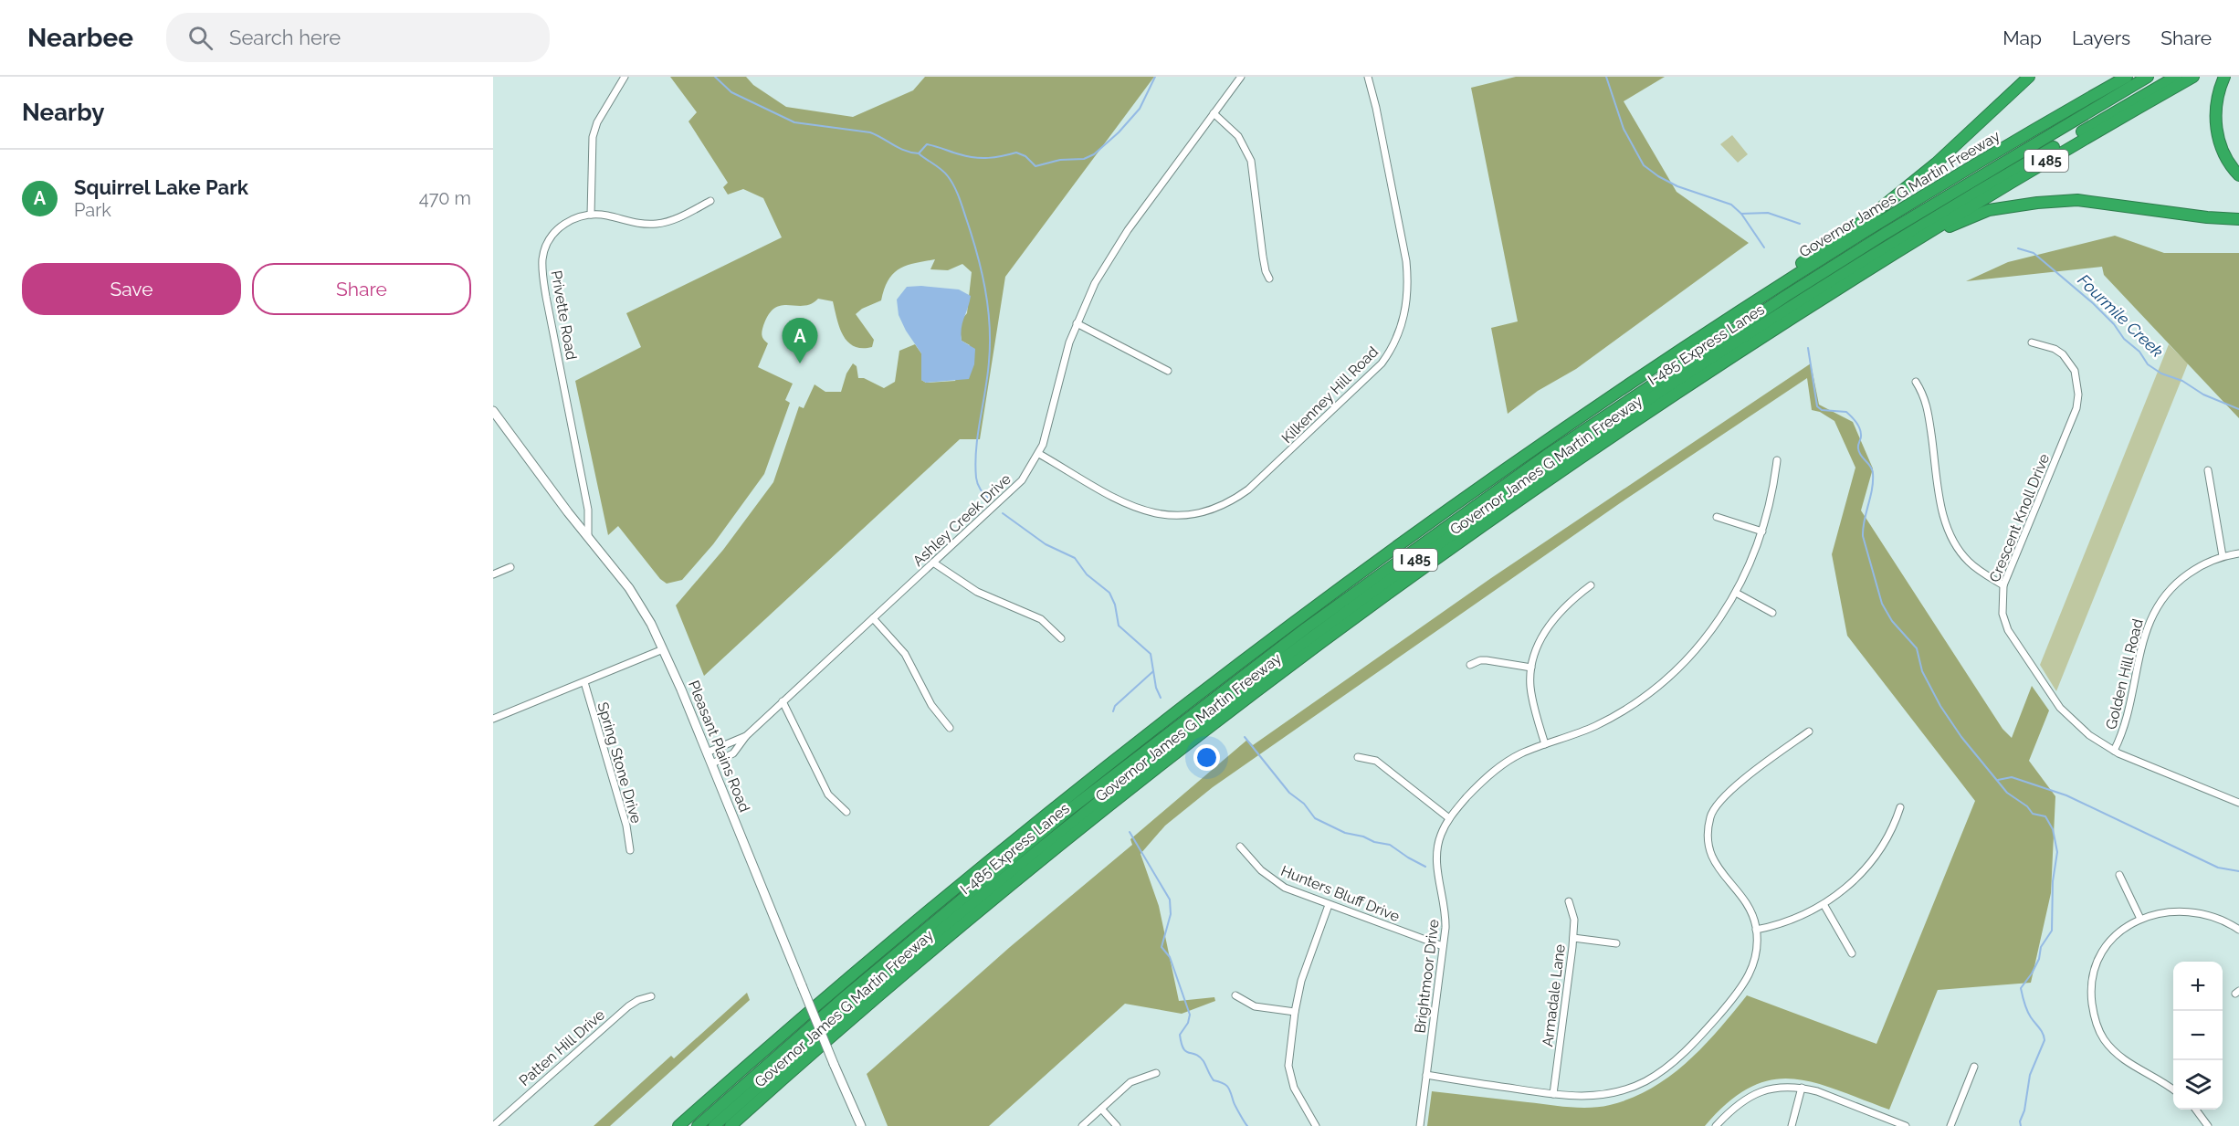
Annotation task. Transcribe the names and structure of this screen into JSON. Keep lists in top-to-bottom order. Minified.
{"streets":{"highway":["I 485","Governor James G Martin Freeway","I-485 Express Lanes"],"street":["Privette Road","Kilkenney Hill Road","Crescent Knoll Drive","Ashley Creek Drive","Golden Hill Road","Pleasant Plains Road","Spring Stone Drive","Hunters Bluff Drive","Brightmoor Drive","Armadale Lane","Patten Hill Drive"]},"crossings":[["Privette Road","Pleasant Plains Road"],["Kilkenney Hill Road","Ashley Creek Drive"],["Crescent Knoll Drive","Golden Hill Road"],["Ashley Creek Drive","Pleasant Plains Road"],["Hunters Bluff Drive","Brightmoor Drive"]],"water":["Fourmile Creek"],"page":{"header":"Nearbee","search":"Search here","nav":["Map","Layers","Share"],"heading":"Nearby","list":[{"mark":"A","name":"Squirrel Lake Park","note":"Park","value":"470 m"}],"buttons":["Save","Share"],"pins":"A","map_buttons":["+","−"]}}
